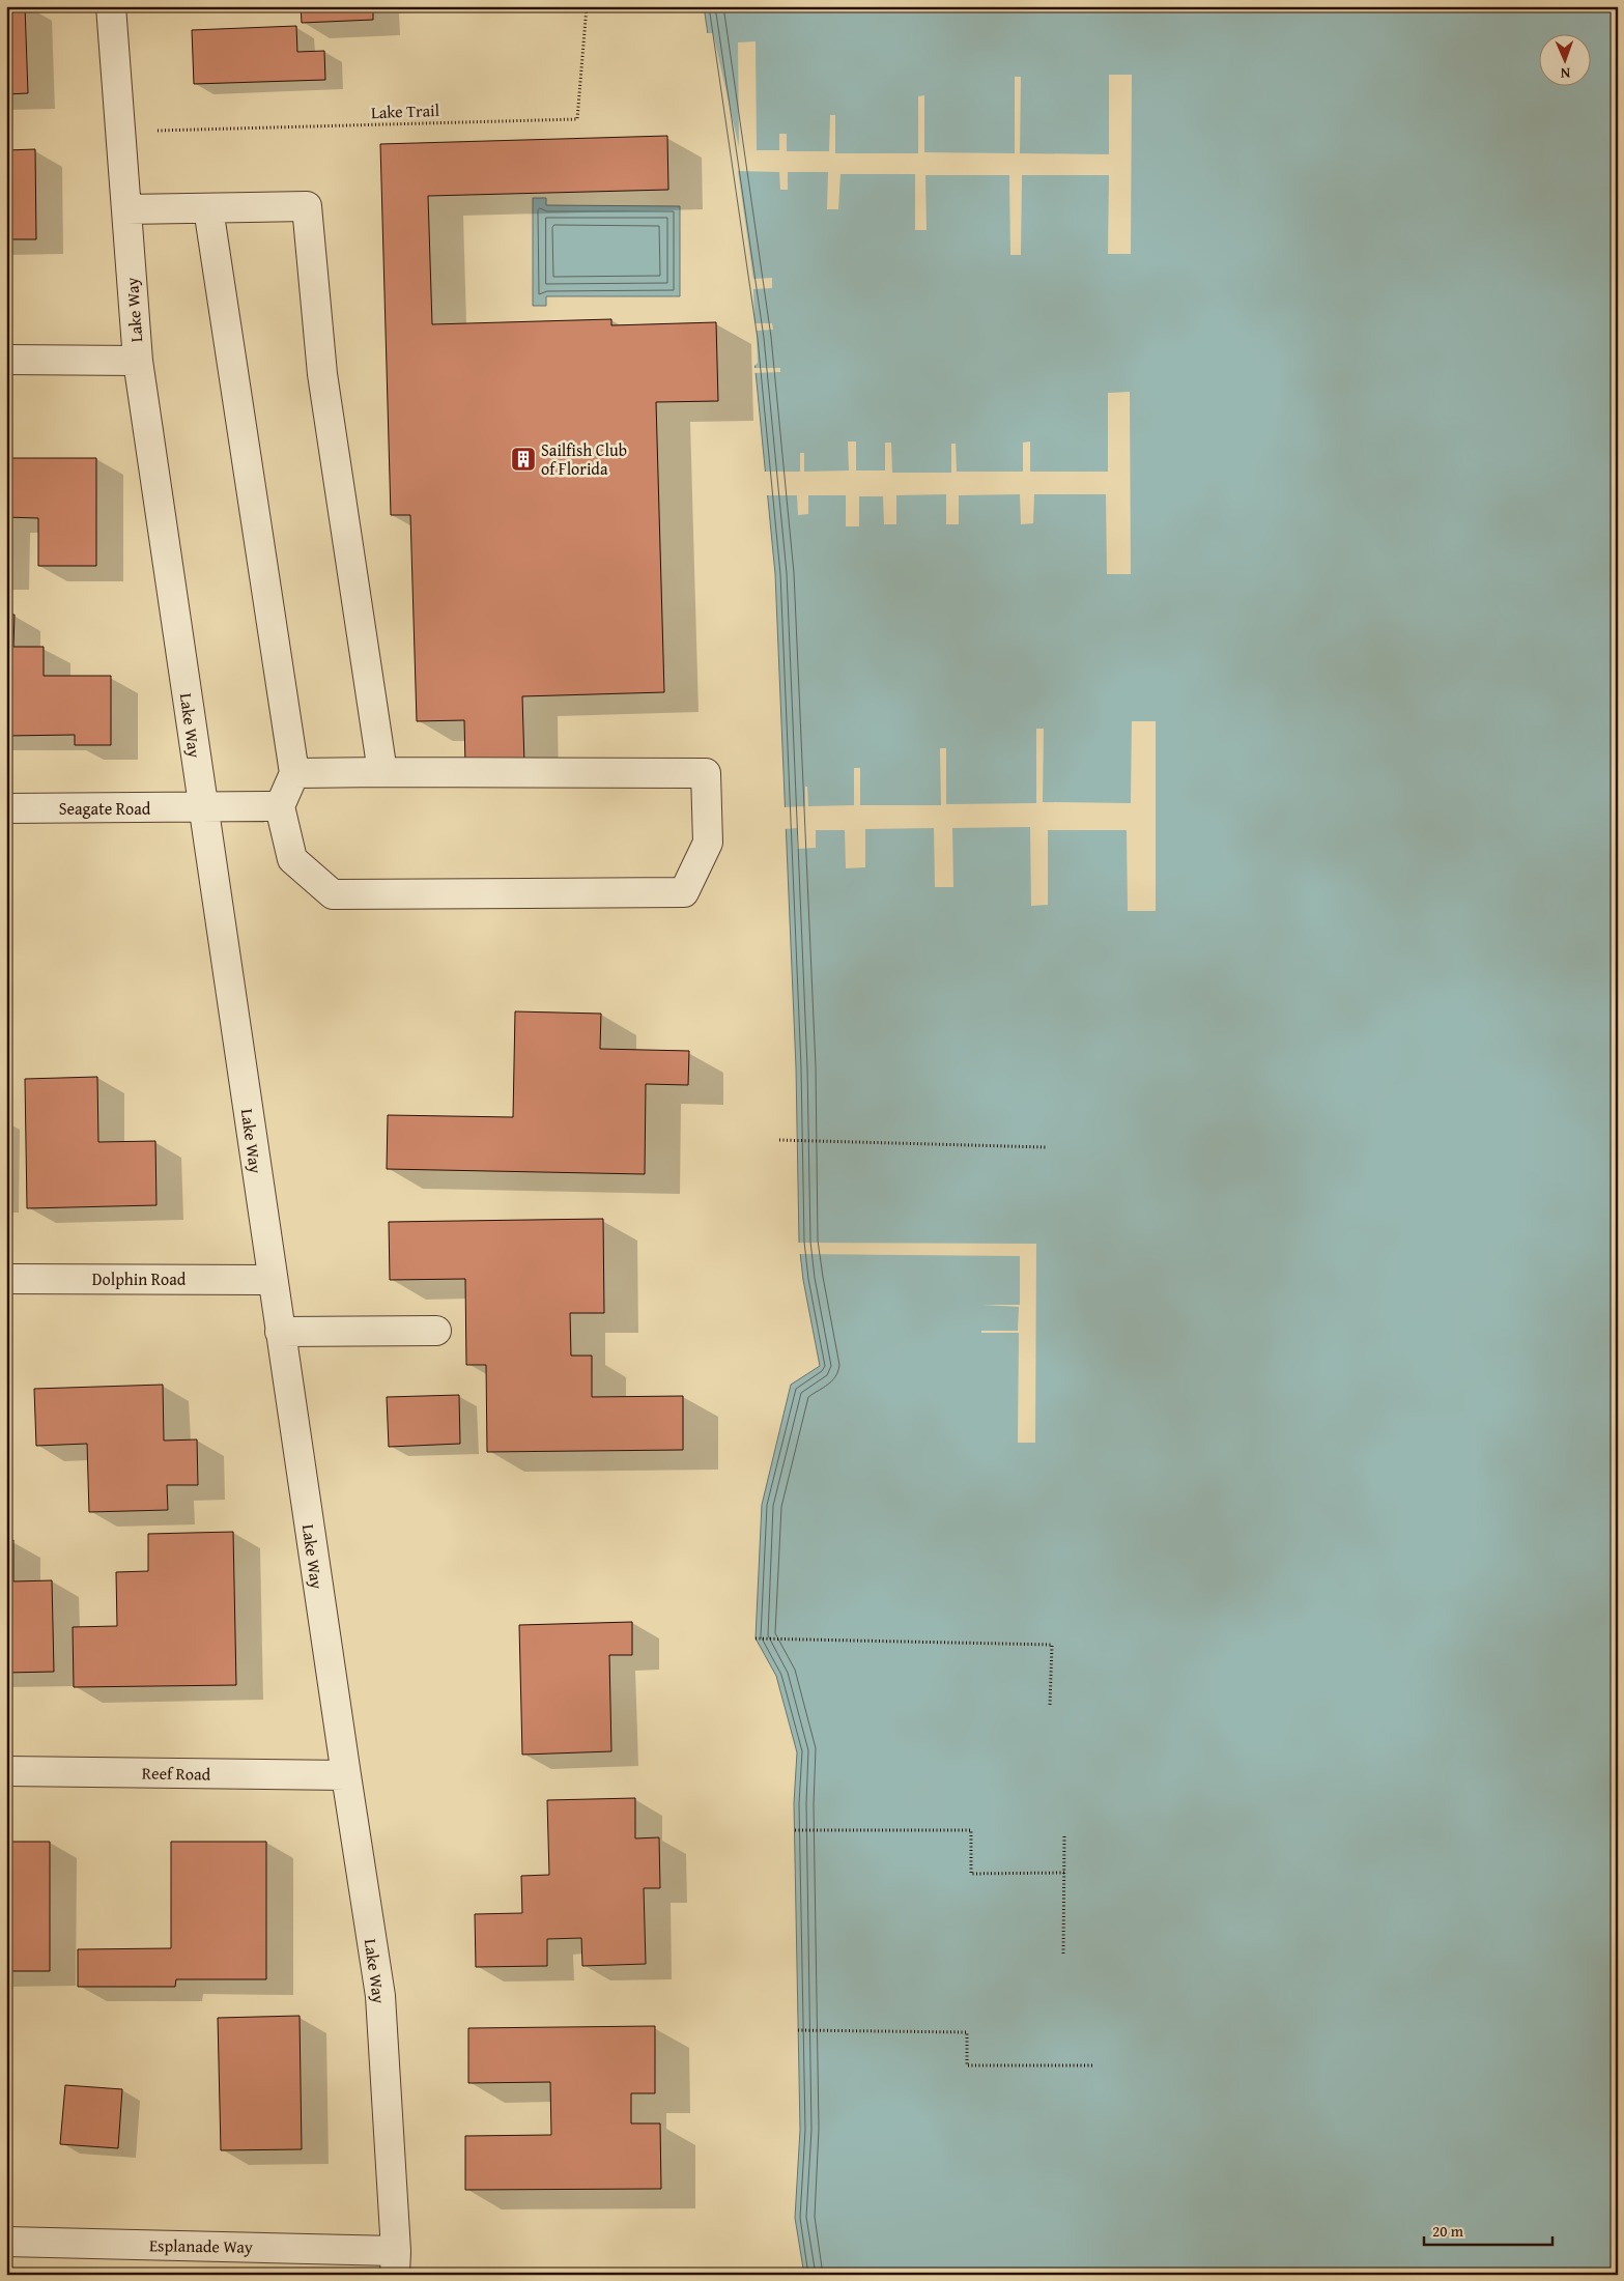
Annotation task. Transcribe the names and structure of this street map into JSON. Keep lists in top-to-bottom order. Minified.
{"streets":{"street":["Lake Way","Seagate Road","Dolphin Road","Reef Road","Esplanade Way"],"path":["Lake Trail"]},"crossings":[["Lake Trail","Lake Way"],["Lake Way","Seagate Road"],["Lake Way","Dolphin Road"],["Lake Way","Reef Road"],["Lake Way","Esplanade Way"]],"places":{"building":["Sailfish Club of Florida"]},"scale_bar":"20 m","north":"bottom"}
